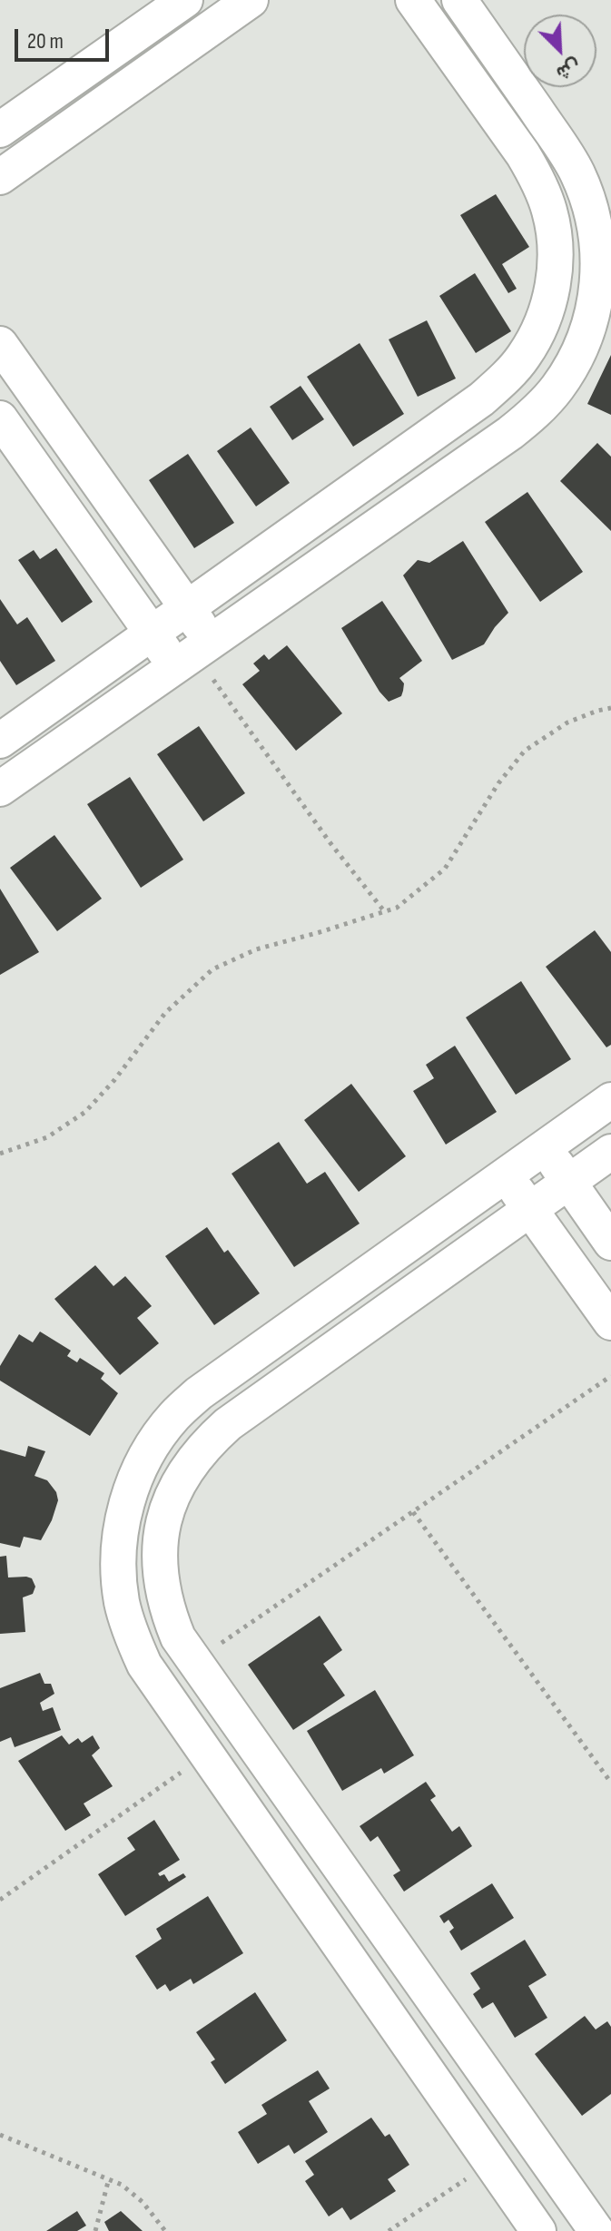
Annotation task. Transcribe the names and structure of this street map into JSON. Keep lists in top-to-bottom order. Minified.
{"scale_bar":"20 m","north":"bottom right"}
